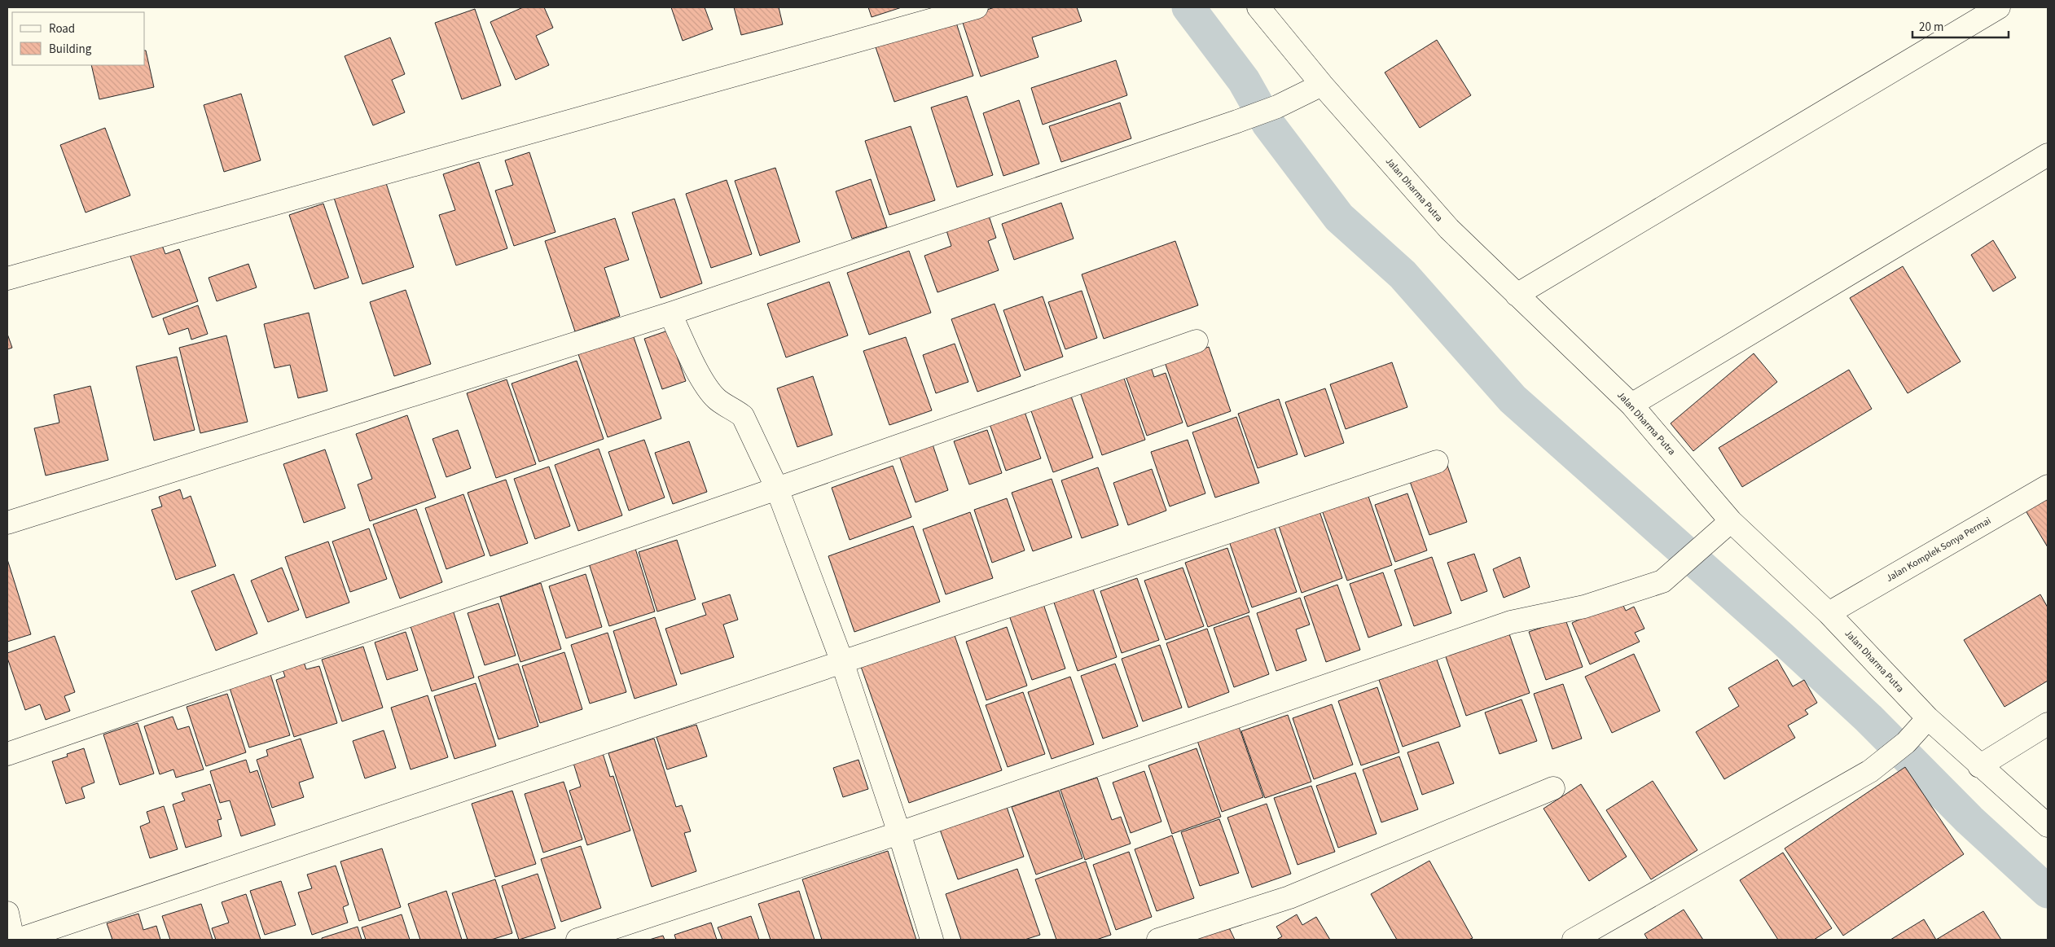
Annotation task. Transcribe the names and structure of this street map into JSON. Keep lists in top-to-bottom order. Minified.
{"streets":{"street":["Jalan Dharma Putra","Jalan Komplek Sonya Permai"]},"crossings":[["Jalan Dharma Putra","Jalan Komplek Sonya Permai"]],"legend":["Road","Building"],"scale_bar":"20 m"}
